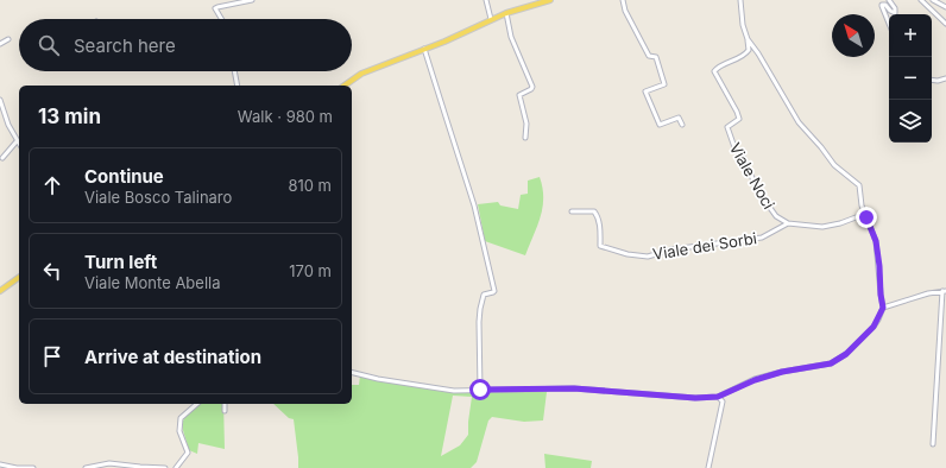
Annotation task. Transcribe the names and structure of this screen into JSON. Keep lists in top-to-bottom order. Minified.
{"streets":{"street":["Viale Noci","Viale dei Sorbi"]},"crossings":[["Viale Noci","Viale dei Sorbi"]],"north":"top left","page":{"map_buttons":["+","−"],"search":"Search here","heading":["13 min","Walk · 980 m"],"list":[["Continue","Viale Bosco Talinaro","810 m"],["Turn left","Viale Monte Abella","170 m"],"Arrive at destination"]}}
